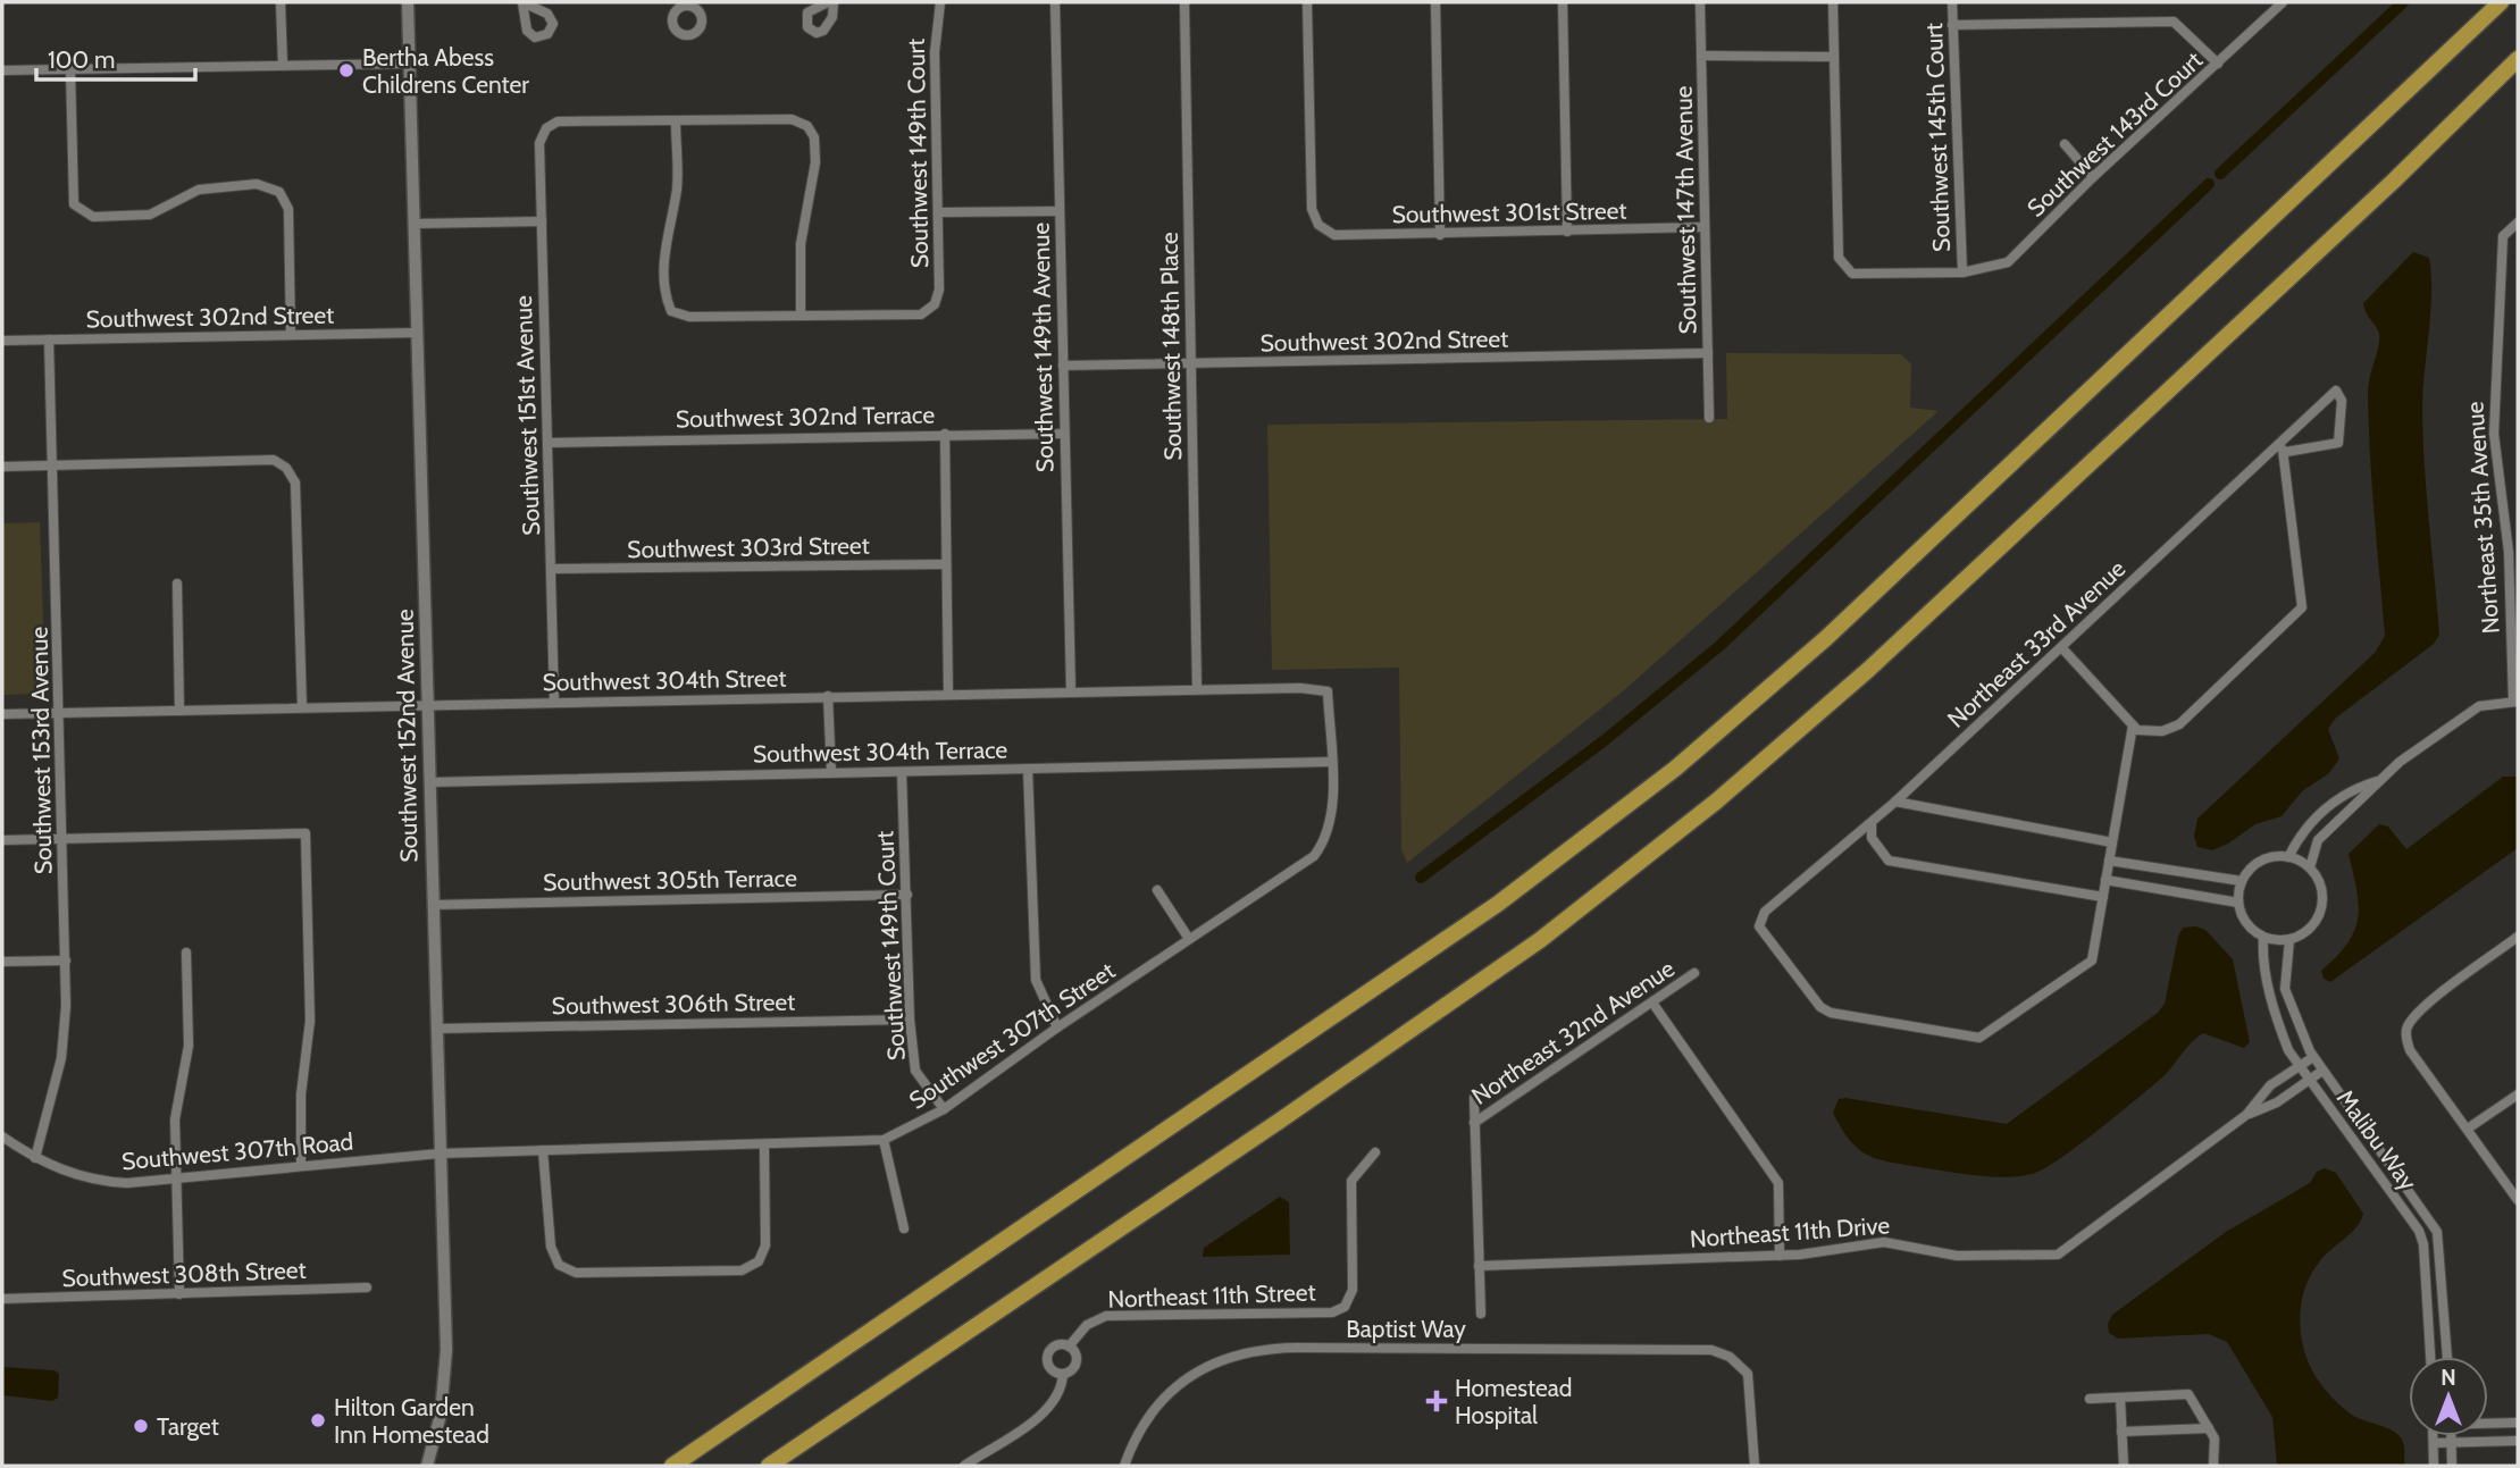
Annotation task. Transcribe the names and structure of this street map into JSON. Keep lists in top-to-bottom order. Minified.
{"streets":{"street":["Southwest 143rd Court","Southwest 145th Court","Southwest 149th Court","Southwest 147th Avenue","Southwest 301st Street","Southwest 302nd Street","Southwest 148th Place","Southwest 149th Avenue","Southwest 151st Avenue","Southwest 302nd Terrace","Northeast 35th Avenue","Southwest 303rd Street","Northeast 33rd Avenue","Southwest 304th Street","Southwest 152nd Avenue","Southwest 153rd Avenue","Southwest 304th Terrace","Southwest 305th Terrace","Southwest 306th Street","Northeast 32nd Avenue","Southwest 307th Street","Malibu Way","Southwest 307th Road","Northeast 11th Drive","Southwest 308th Street","Northeast 11th Street","Baptist Way"]},"crossings":[["Southwest 143rd Court","Southwest 145th Court"],["Southwest 149th Court","Southwest 304th Terrace"],["Southwest 149th Court","Southwest 305th Terrace"],["Southwest 149th Court","Southwest 306th Street"],["Southwest 149th Court","Southwest 307th Street"],["Southwest 147th Avenue","Southwest 301st Street"],["Southwest 147th Avenue","Southwest 302nd Street"],["Southwest 302nd Street","Southwest 148th Place"],["Southwest 302nd Street","Southwest 149th Avenue"],["Southwest 302nd Street","Southwest 152nd Avenue"],["Southwest 302nd Street","Southwest 153rd Avenue"],["Southwest 148th Place","Southwest 304th Street"],["Southwest 149th Avenue","Southwest 302nd Terrace"],["Southwest 149th Avenue","Southwest 304th Street"],["Southwest 151st Avenue","Southwest 302nd Terrace"],["Southwest 151st Avenue","Southwest 303rd Street"],["Southwest 151st Avenue","Southwest 304th Street"],["Southwest 304th Street","Southwest 152nd Avenue"],["Southwest 304th Street","Southwest 153rd Avenue"],["Southwest 304th Street","Southwest 304th Terrace"],["Southwest 304th Street","Southwest 307th Street"],["Southwest 152nd Avenue","Southwest 304th Terrace"],["Southwest 152nd Avenue","Southwest 305th Terrace"],["Southwest 152nd Avenue","Southwest 306th Street"],["Southwest 152nd Avenue","Southwest 307th Street"],["Southwest 152nd Avenue","Southwest 307th Road"],["Southwest 153rd Avenue","Southwest 307th Road"],["Southwest 304th Terrace","Southwest 307th Street"],["Northeast 32nd Avenue","Northeast 11th Drive"],["Southwest 307th Street","Southwest 307th Road"],["Malibu Way","Northeast 11th Drive"]],"places":{"other":["Bertha Abess Childrens Center","Hilton Garden Inn Homestead","Target"],"health":["Homestead Hospital"]},"scale_bar":"100 m","north":"top"}
